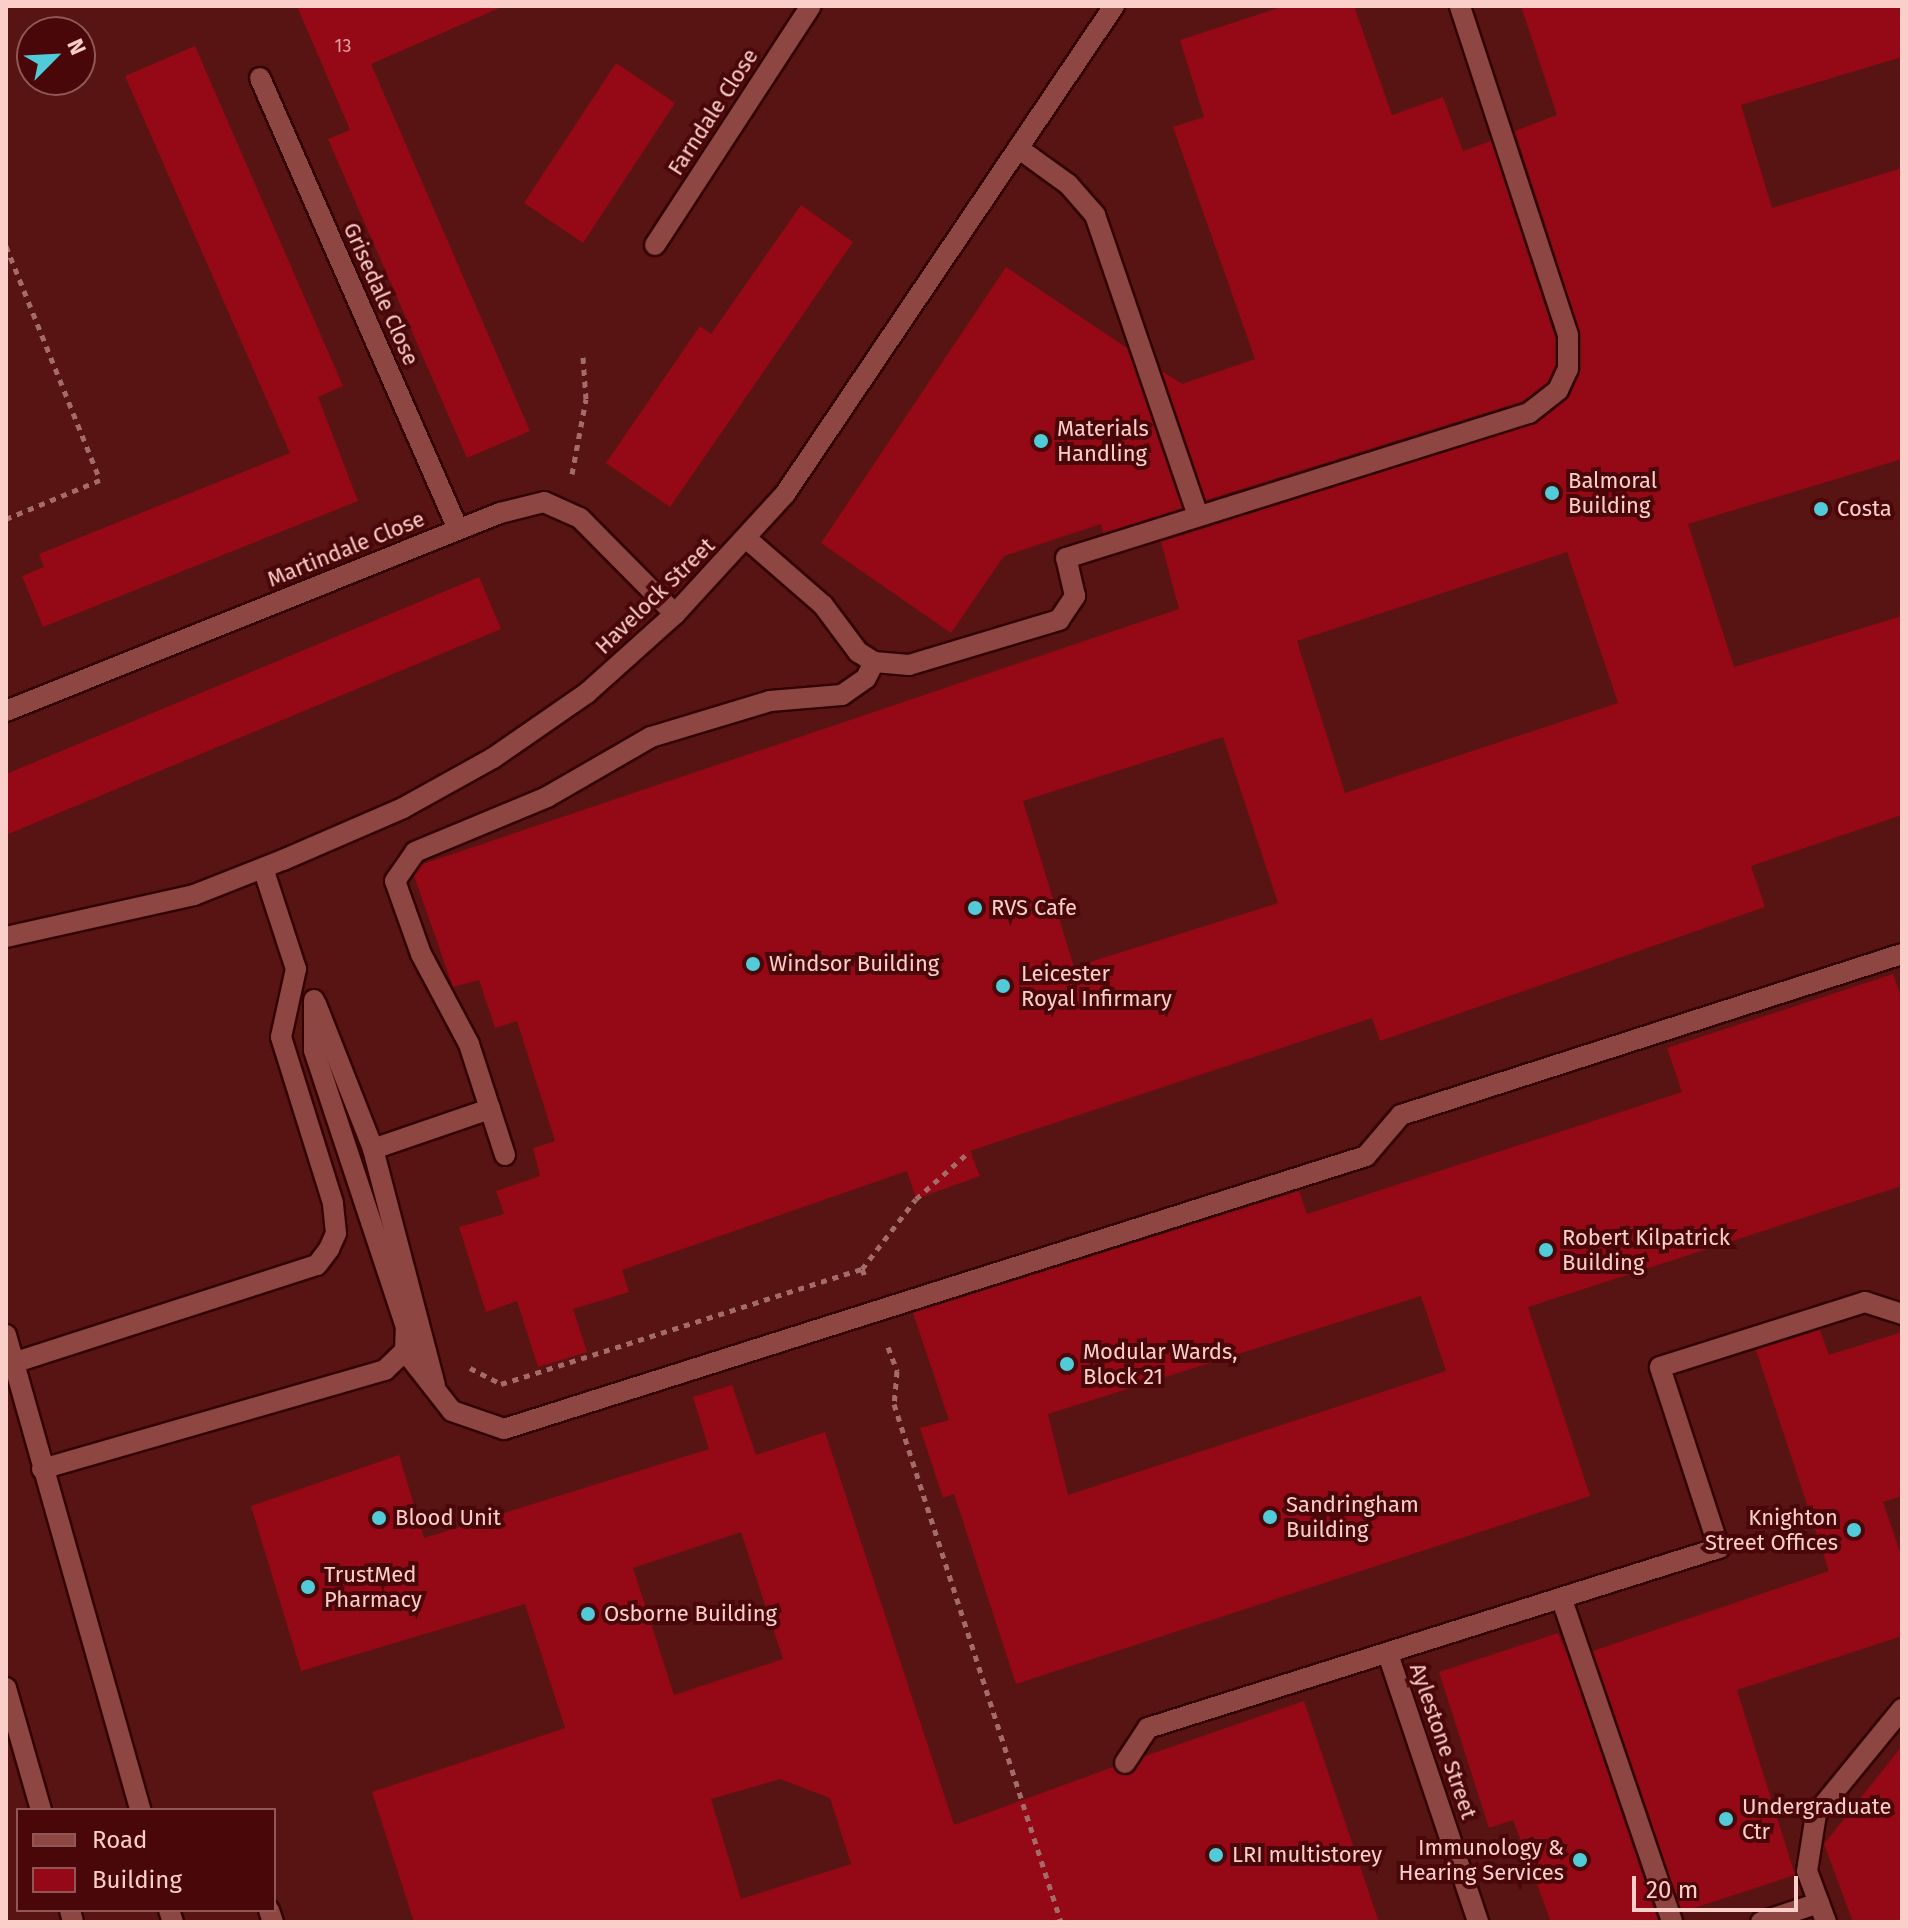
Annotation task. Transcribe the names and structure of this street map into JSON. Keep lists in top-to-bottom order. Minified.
{"streets":{"street":["Farndale Close","Grisedale Close","Martindale Close","Havelock Street","Aylestone Street"]},"crossings":[["Grisedale Close","Martindale Close"]],"places":["Materials Handling","Balmoral Building","Costa","RVS Cafe","Windsor Building","Leicester Royal Infirmary","Robert Kilpatrick Building","Modular Wards, Block 21","Sandringham Building","Blood Unit","Knighton Street Offices","TrustMed Pharmacy","Osborne Building","Undergraduate Ctr","LRI multistorey","Immunology & Hearing Services"],"house_numbers":["13"],"legend":["Road","Building"],"scale_bar":"20 m","north":"top right"}
